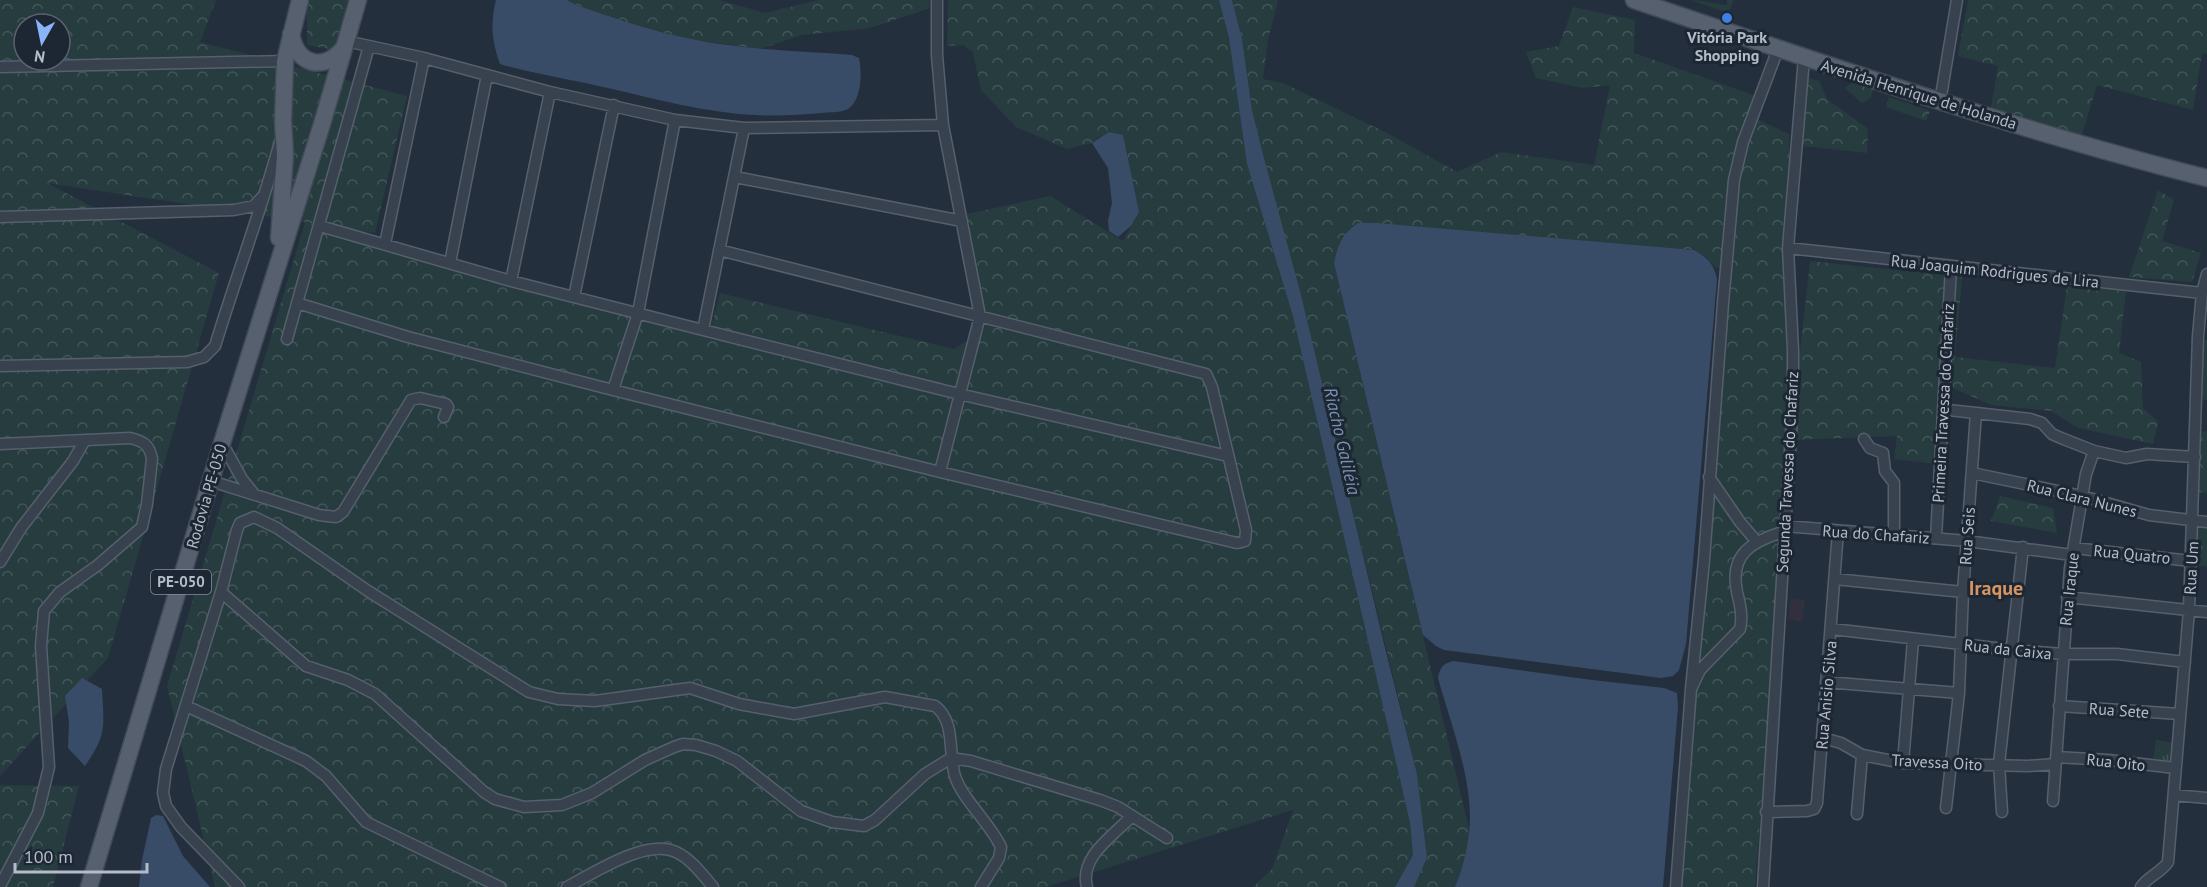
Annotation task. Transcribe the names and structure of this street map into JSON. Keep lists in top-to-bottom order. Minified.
{"streets":{"main road":["Avenida Henrique de Holanda","Rodovia PE-050","PE-050"],"street":["Rua Joaquim Rodrigues de Lira","Primeira Travessa do Chafariz","Segunda Travessa do Chafariz","Rua Clara Nunes","Rua do Chafariz","Rua Seis","Rua Quatro","Rua Um","Rua Iraque","Rua da Caixa","Rua Anisio Silva","Rua Sete","Travessa Oito","Rua Oito"]},"crossings":[["Avenida Henrique de Holanda","Segunda Travessa do Chafariz"],["Rua Joaquim Rodrigues de Lira","Primeira Travessa do Chafariz"],["Rua Joaquim Rodrigues de Lira","Segunda Travessa do Chafariz"],["Rua Joaquim Rodrigues de Lira","Rua Um"],["Primeira Travessa do Chafariz","Rua do Chafariz"],["Segunda Travessa do Chafariz","Rua do Chafariz"],["Segunda Travessa do Chafariz","Rua Anisio Silva"],["Rua Clara Nunes","Rua Seis"],["Rua Clara Nunes","Rua Um"],["Rua Clara Nunes","Rua Iraque"],["Rua do Chafariz","Rua Seis"],["Rua do Chafariz","Rua Quatro"],["Rua do Chafariz","Rua Anisio Silva"],["Rua Seis","Rua da Caixa"],["Rua Seis","Travessa Oito"],["Rua Quatro","Rua Um"],["Rua Quatro","Rua Iraque"],["Rua Um","Rua da Caixa"],["Rua Um","Rua Sete"],["Rua Um","Rua Oito"],["Rua Iraque","Rua da Caixa"],["Rua Iraque","Rua Sete"],["Rua Iraque","Travessa Oito"],["Rua Iraque","Rua Oito"],["Rua da Caixa","Rua Anisio Silva"],["Rua Anisio Silva","Travessa Oito"],["Travessa Oito","Rua Oito"]],"districts":["Iraque"],"water":["Riacho Galiléia"],"places":["Vitória Park Shopping"],"scale_bar":"100 m","north":"bottom"}
